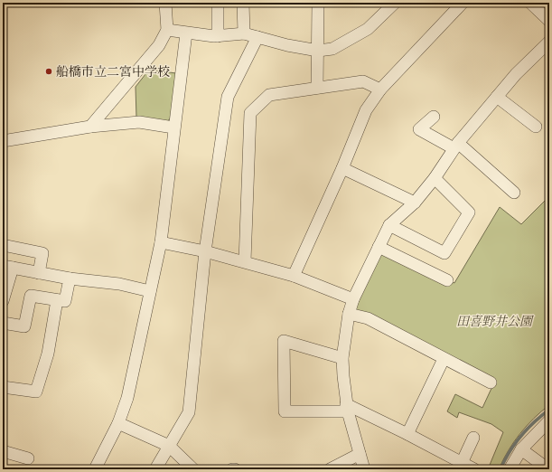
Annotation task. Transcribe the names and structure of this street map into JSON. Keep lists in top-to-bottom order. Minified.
{"parks":["田喜野井公園"],"places":["船橋市立二宮中学校"]}
